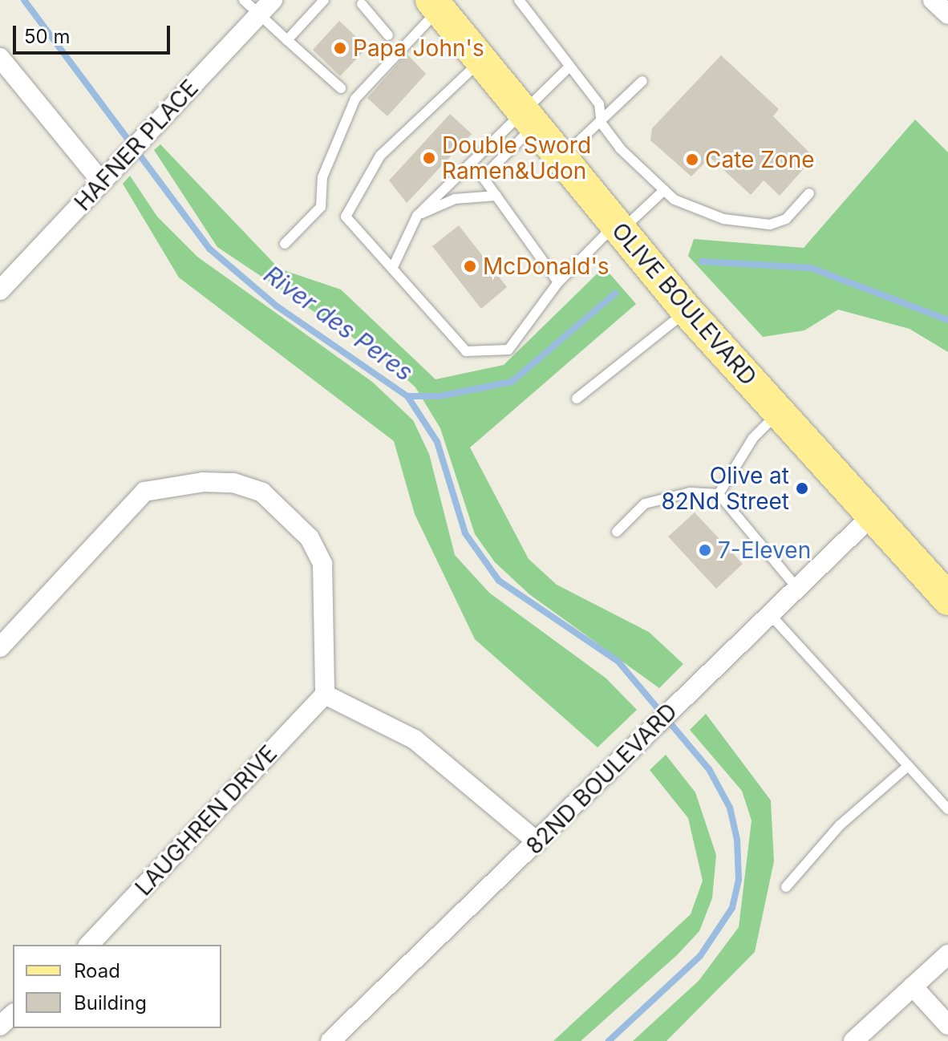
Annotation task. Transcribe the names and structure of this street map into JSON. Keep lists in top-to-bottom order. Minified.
{"streets":{"main road":["OLIVE BOULEVARD"],"street":["HAFNER PLACE","82ND BOULEVARD","LAUGHREN DRIVE"]},"crossings":[["OLIVE BOULEVARD","82ND BOULEVARD"]],"water":["River des Peres"],"places":["Papa John's","Double Sword Ramen&Udon","Cate Zone","McDonald's","Olive at 82Nd Street","7-Eleven"],"legend":["Road","Building"],"scale_bar":"50 m"}
